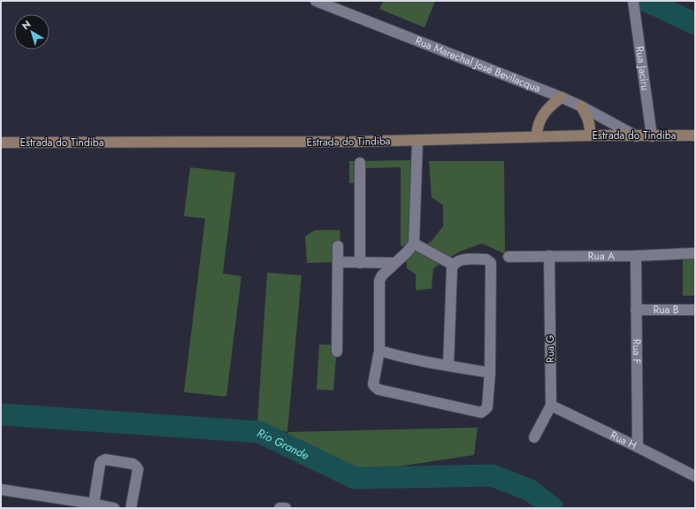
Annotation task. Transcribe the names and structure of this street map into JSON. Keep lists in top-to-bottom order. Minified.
{"streets":{"main road":["Estrada do Tindiba"],"street":["Rua Marechal José Bevilacqua","Rua Jaciru","Rua A","Rua B","Rua G","Rua F","Rua H"]},"crossings":[["Rua Marechal José Bevilacqua","Estrada do Tindiba"],["Rua Jaciru","Estrada do Tindiba"],["Rua A","Rua G"],["Rua A","Rua F"],["Rua B","Rua F"],["Rua G","Rua H"],["Rua F","Rua H"]],"water":["Rio Grande"],"north":"top left"}
